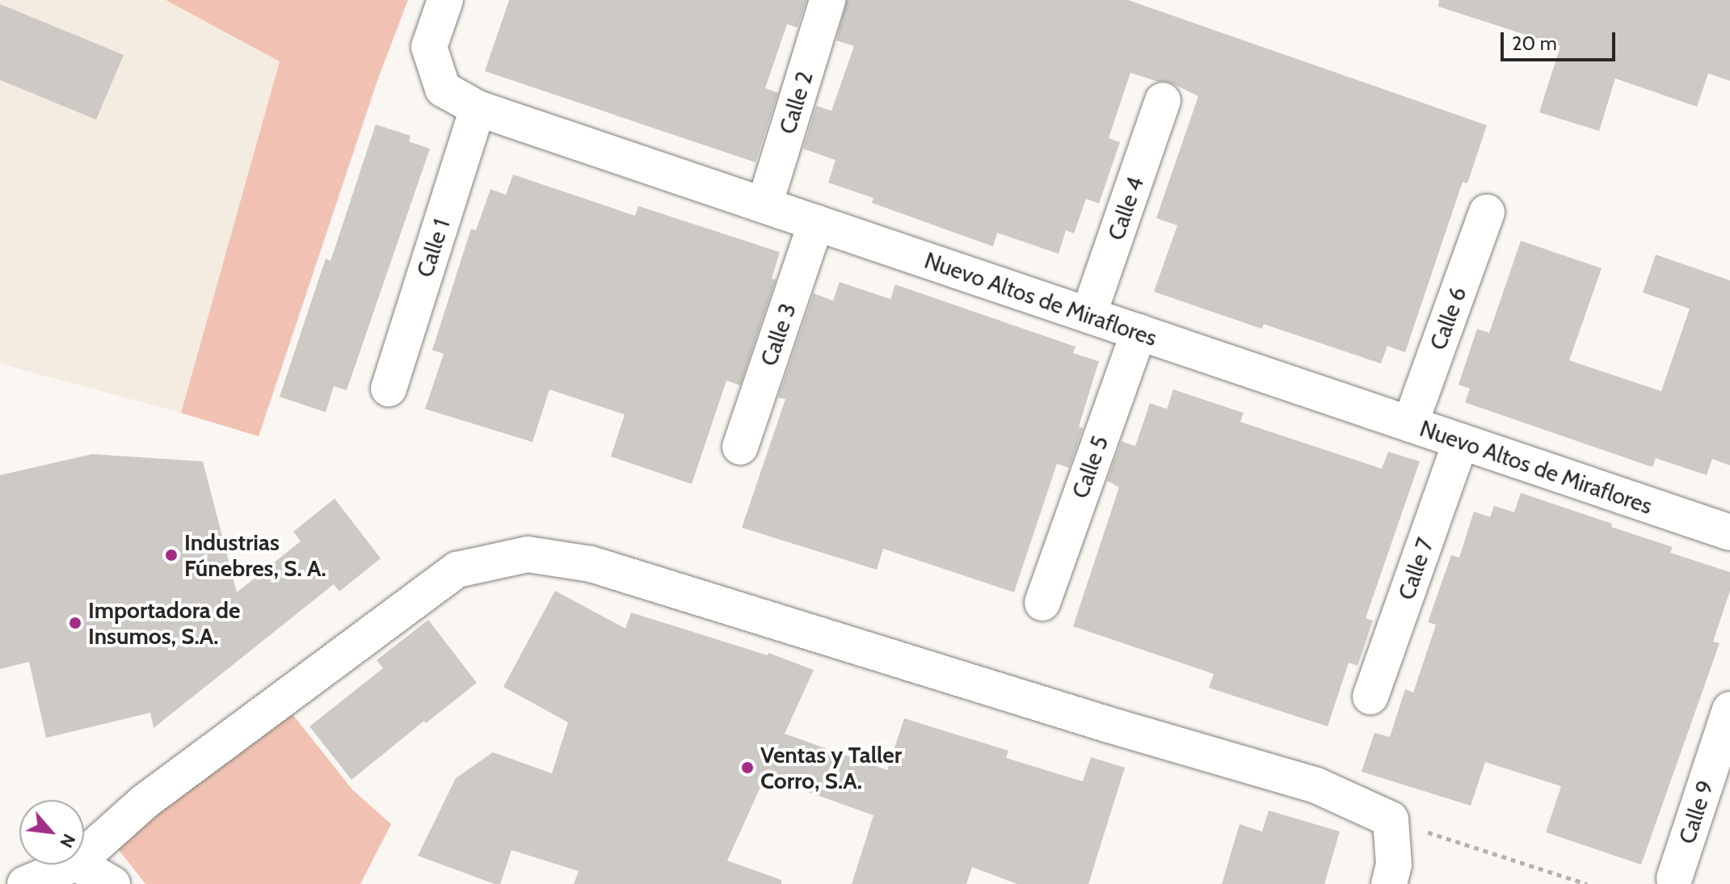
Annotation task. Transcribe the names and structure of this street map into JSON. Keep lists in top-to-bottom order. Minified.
{"streets":{"street":["Calle 2","Calle 4","Calle 1","Nuevo Altos de Miraflores","Calle 6","Calle 3","Calle 5","Calle 7","Calle 9"]},"crossings":[["Calle 2","Nuevo Altos de Miraflores"],["Calle 4","Nuevo Altos de Miraflores"],["Calle 1","Nuevo Altos de Miraflores"],["Nuevo Altos de Miraflores","Calle 6"],["Nuevo Altos de Miraflores","Calle 3"],["Nuevo Altos de Miraflores","Calle 5"],["Nuevo Altos de Miraflores","Calle 7"]],"places":["Industrias Fúnebres, S. A.","Importadora de Insumos, S.A.","Ventas y Taller Corro, S.A."],"scale_bar":"20 m","north":"bottom right"}
